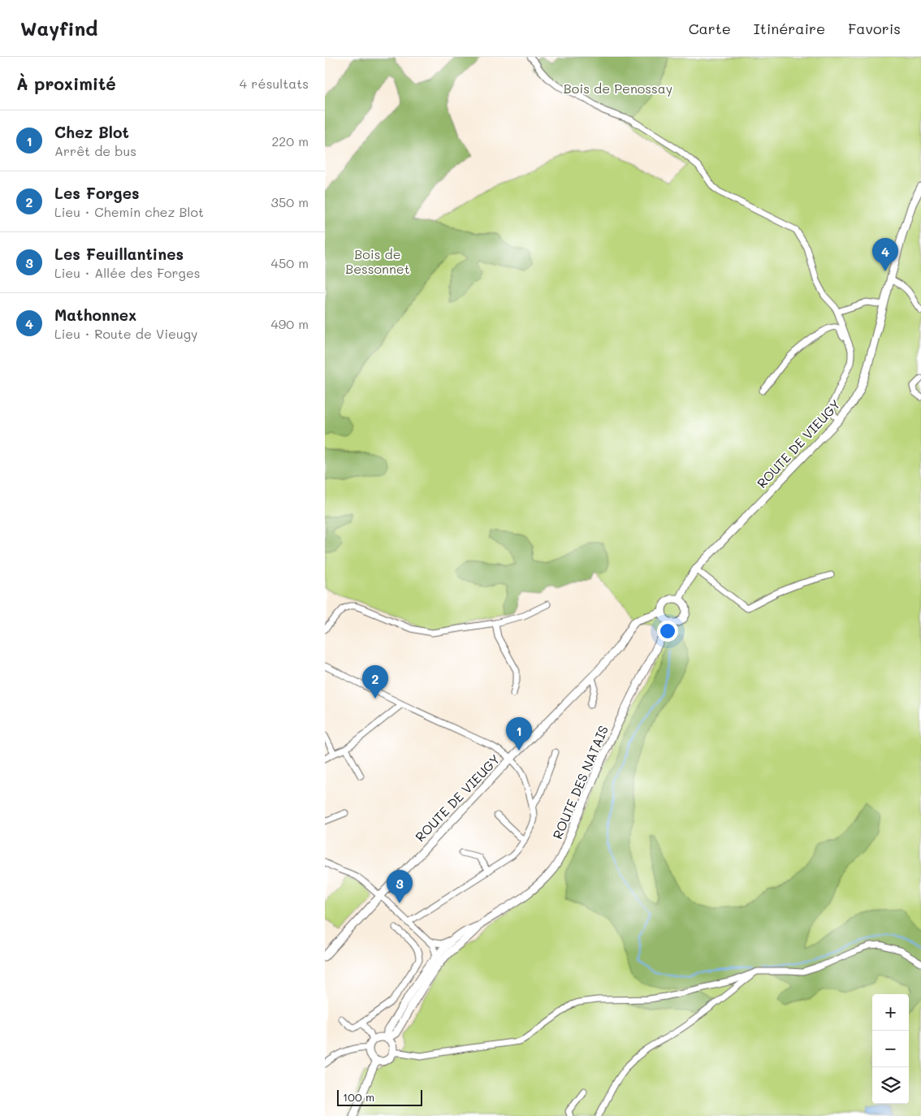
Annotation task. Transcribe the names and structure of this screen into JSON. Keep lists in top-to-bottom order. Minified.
{"streets":{"street":["ROUTE DE VIEUGY","ROUTE DES NATAIS"]},"crossings":[["ROUTE DE VIEUGY","ROUTE DES NATAIS"]],"parks":["Bois de Penossay","Bois de Bessonnet"],"scale_bar":"100 m","page":{"header":"Wayfind","nav":["Carte","Itinéraire","Favoris"],"heading":["À proximité","4 résultats"],"list":[{"mark":"1","name":"Chez Blot","note":"Arrêt de bus","value":"220 m"},{"mark":"2","name":"Les Forges","note":"Lieu · Chemin chez Blot","value":"350 m"},{"mark":"3","name":"Les Feuillantines","note":"Lieu · Allée des Forges","value":"450 m"},{"mark":"4","name":"Mathonnex","note":"Lieu · Route de Vieugy","value":"490 m"}],"pins":["4","2","1","3"],"map_buttons":["+","−"],"scale":"100 m"}}
